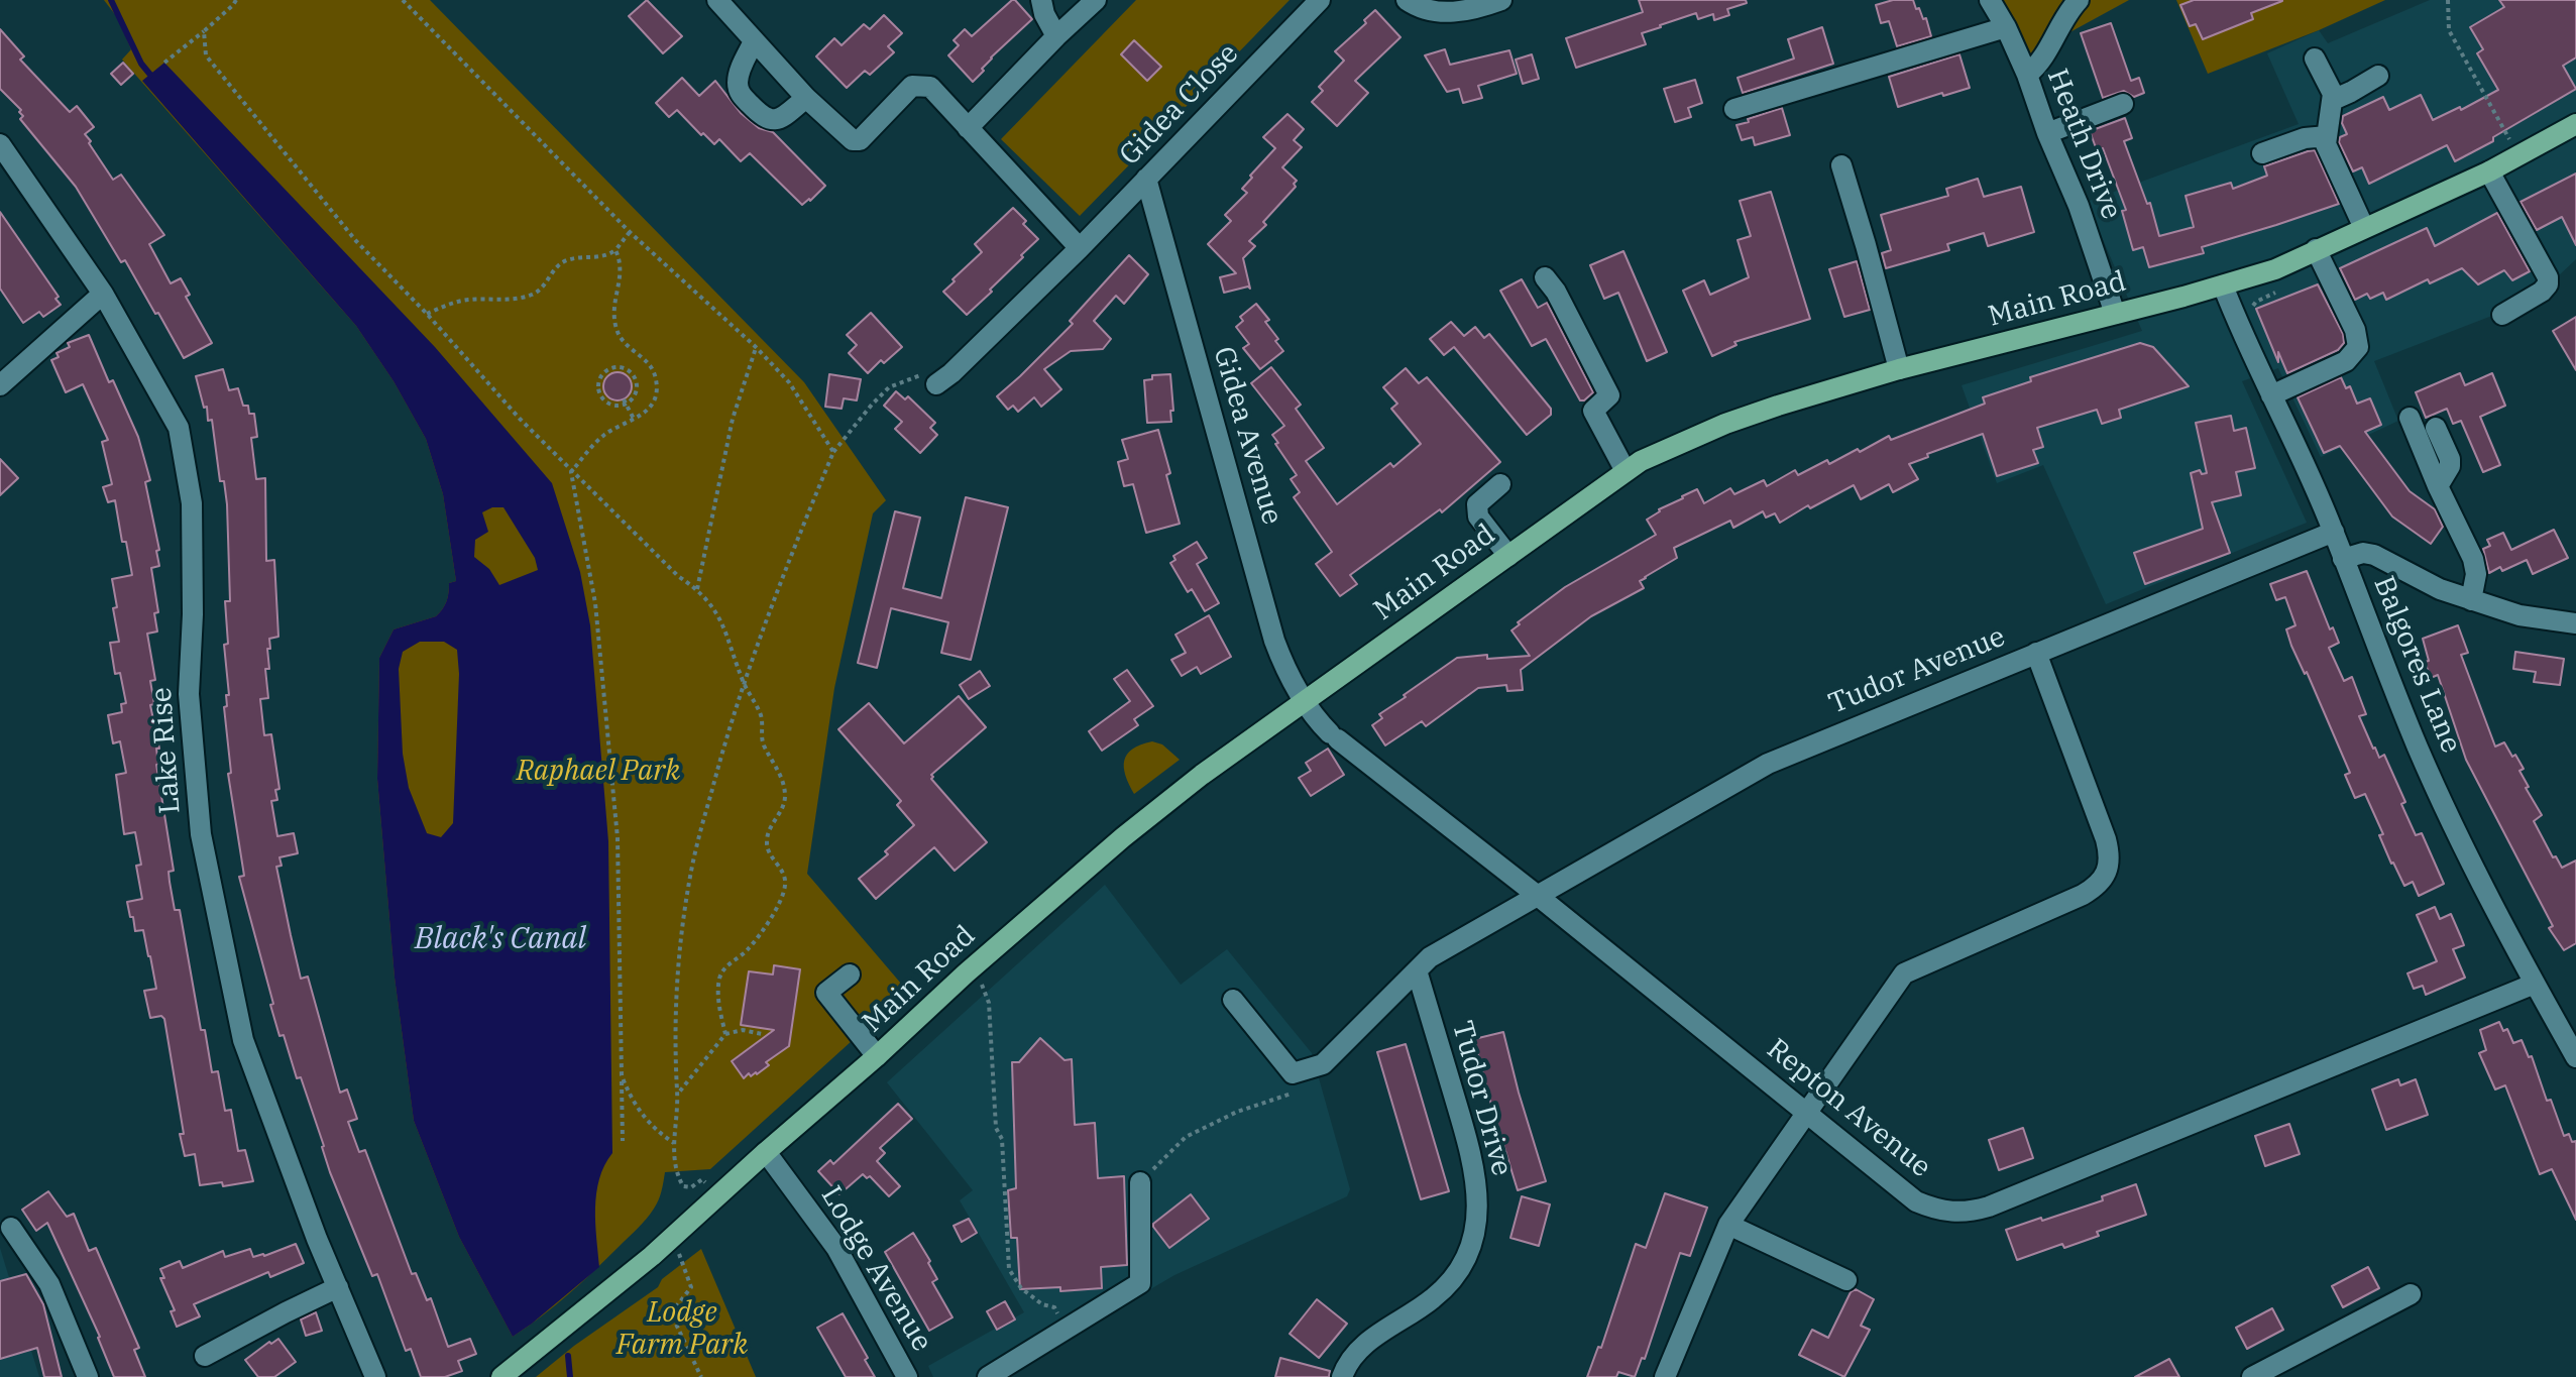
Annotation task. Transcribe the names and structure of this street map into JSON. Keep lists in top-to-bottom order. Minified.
{"streets":{"main road":["Main Road"],"street":["Gidea Close","Heath Drive","Gidea Avenue","Balgores Lane","Tudor Avenue","Lake Rise","Tudor Drive","Repton Avenue","Lodge Avenue"]},"crossings":[["Gidea Close","Gidea Avenue"],["Heath Drive","Main Road"],["Main Road","Gidea Avenue"],["Main Road","Balgores Lane"],["Main Road","Repton Avenue"],["Main Road","Lodge Avenue"],["Gidea Avenue","Repton Avenue"],["Balgores Lane","Tudor Avenue"],["Balgores Lane","Repton Avenue"],["Tudor Avenue","Tudor Drive"],["Tudor Avenue","Repton Avenue"]],"water":["Black's Canal"],"parks":["Raphael Park","Lodge Farm Park"]}
